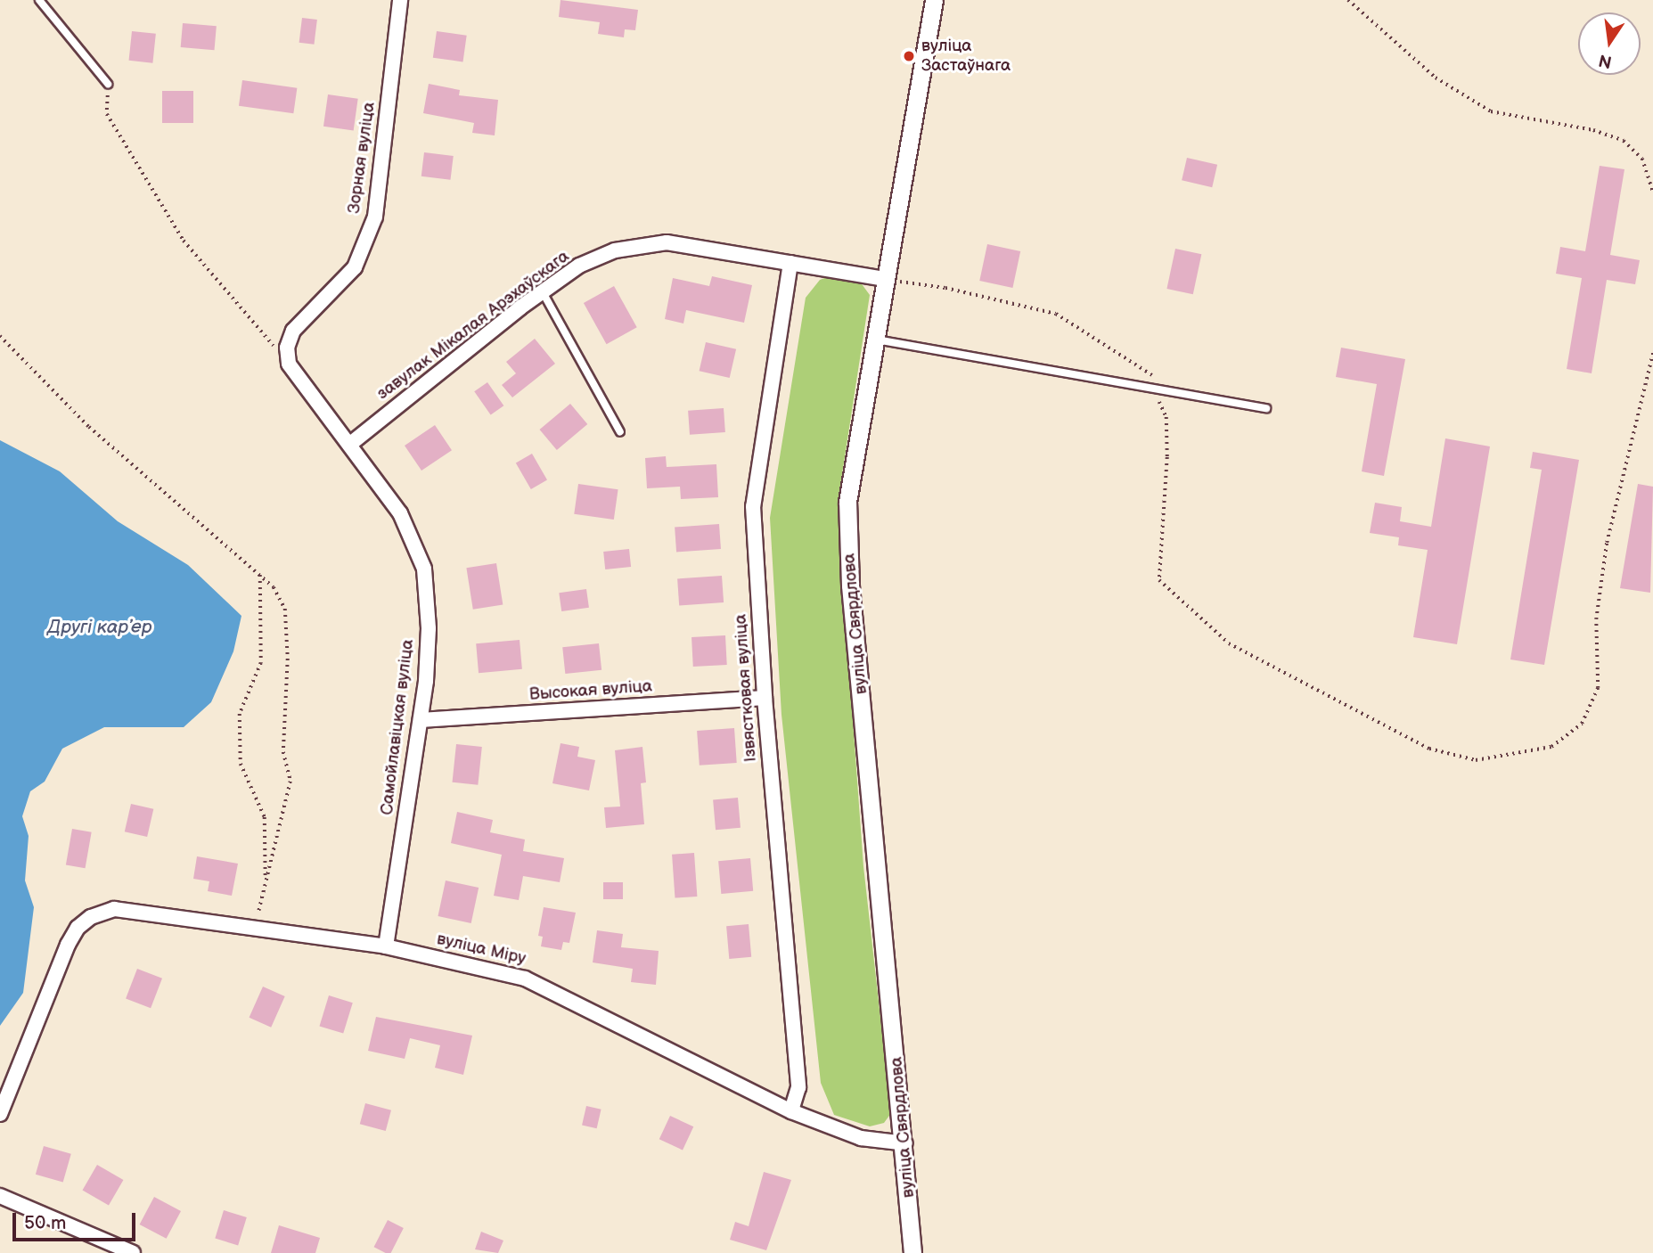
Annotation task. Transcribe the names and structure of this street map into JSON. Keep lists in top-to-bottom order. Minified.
{"streets":{"street":["Зорная вуліца","завулак Мікалая Арэхаўскага","вуліца Свярдлова","Ізвястковая вуліца","Высокая вуліца","Самойлавіцкая вуліца","вуліца Міру"]},"crossings":[["Зорная вуліца","Самойлавіцкая вуліца"],["завулак Мікалая Арэхаўскага","вуліца Свярдлова"],["завулак Мікалая Арэхаўскага","Ізвястковая вуліца"],["завулак Мікалая Арэхаўскага","Самойлавіцкая вуліца"],["вуліца Свярдлова","вуліца Міру"],["Ізвястковая вуліца","Высокая вуліца"],["Ізвястковая вуліца","вуліца Міру"],["Высокая вуліца","Самойлавіцкая вуліца"],["Самойлавіцкая вуліца","вуліца Міру"]],"water":["Другі карʼер"],"places":["вуліца Застаўнага"],"scale_bar":"50 m","north":"bottom"}
